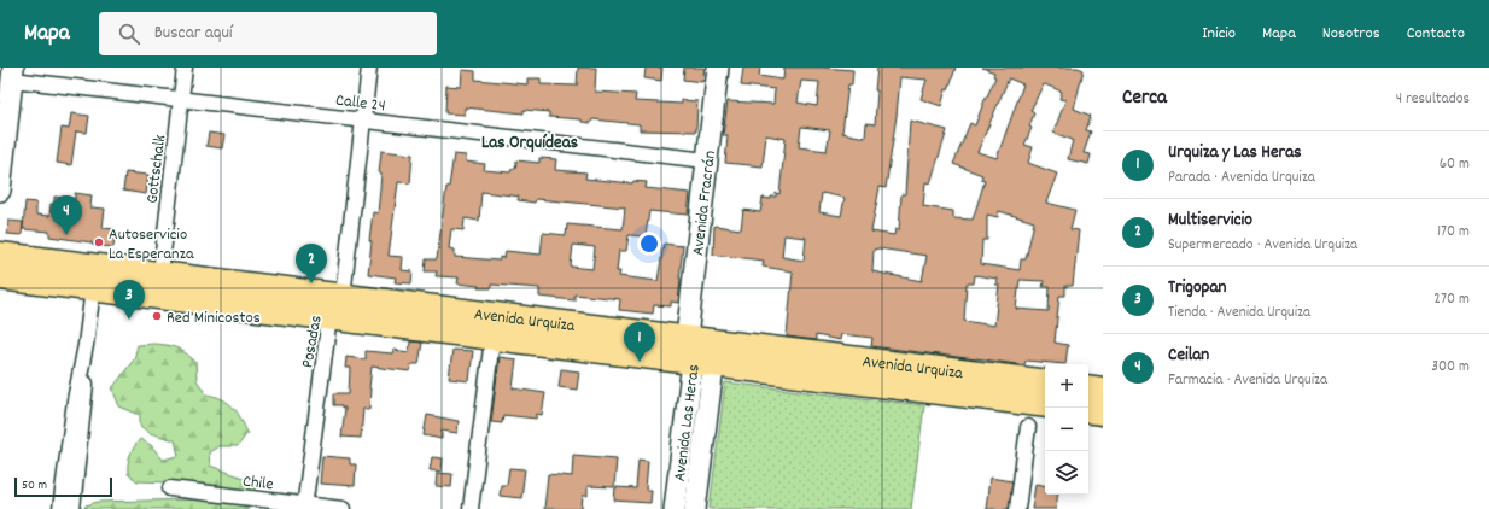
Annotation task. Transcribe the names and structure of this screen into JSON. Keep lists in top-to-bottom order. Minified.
{"streets":{"main road":["Avenida Fracrán","Avenida Urquiza","Avenida Las Heras"],"street":["Calle 24","Gottschalk","Posadas","Chile"]},"crossings":[["Calle 24","Gottschalk"],["Calle 24","Avenida Fracrán"],["Calle 24","Posadas"],["Gottschalk","Avenida Urquiza"],["Avenida Fracrán","Avenida Urquiza"],["Avenida Urquiza","Posadas"],["Avenida Urquiza","Avenida Las Heras"],["Posadas","Chile"]],"districts":["Las Orquídeas"],"places":["Autoservicio La Esperanza","Red Minicostos"],"scale_bar":"50 m","page":{"header":"Mapa","search":"Buscar aquí","nav":["Inicio","Mapa","Nosotros","Contacto"],"heading":["Cerca","4 resultados"],"list":[{"mark":"1","name":"Urquiza y Las Heras","note":"Parada · Avenida Urquiza","value":"60 m"},{"mark":"2","name":"Multiservicio","note":"Supermercado · Avenida Urquiza","value":"170 m"},{"mark":"3","name":"Trigopan","note":"Tienda · Avenida Urquiza","value":"270 m"},{"mark":"4","name":"Ceilan","note":"Farmacia · Avenida Urquiza","value":"300 m"}],"pins":["4","2","3","1"],"map_buttons":["+","−"],"scale":"50 m"}}
